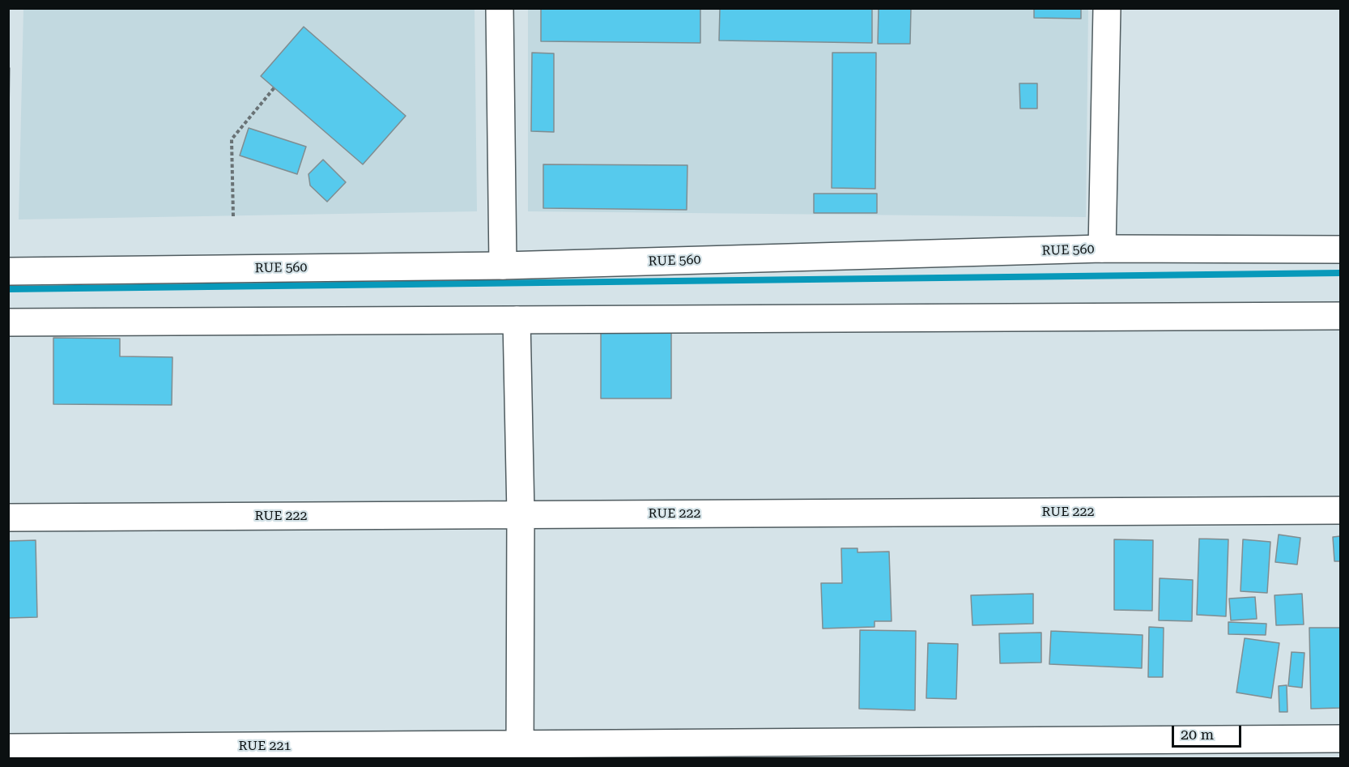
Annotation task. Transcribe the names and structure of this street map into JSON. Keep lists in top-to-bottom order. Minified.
{"streets":{"street":["RUE 560","RUE 222","RUE 221"]},"scale_bar":"20 m"}
